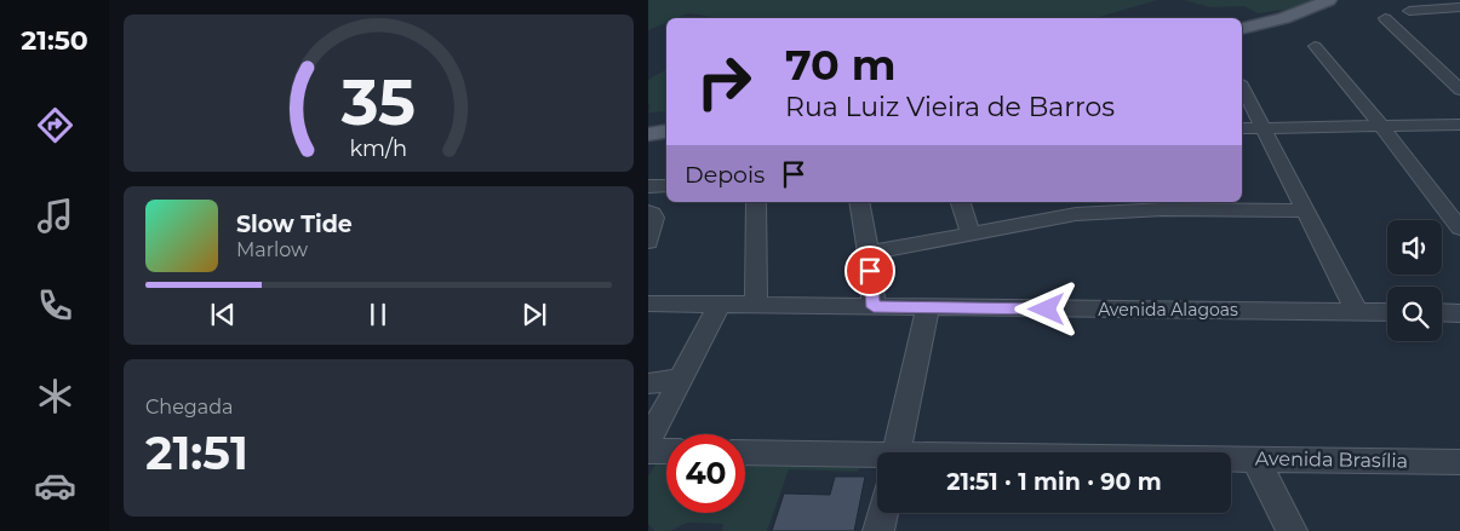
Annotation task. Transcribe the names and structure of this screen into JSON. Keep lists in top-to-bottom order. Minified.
{"streets":{"street":["Avenida Alagoas","Avenida Brasília"]},"page":{"tabs":"21:50","turn":["70 m","Rua Luiz Vieira de Barros"],"then":"Depois","song":["Slow Tide","Marlow"],"tile":["Chegada","21:51"],"limit":"40","trip":"21:51 · 1 min · 90 m","gauge":["35","km/h"]}}
